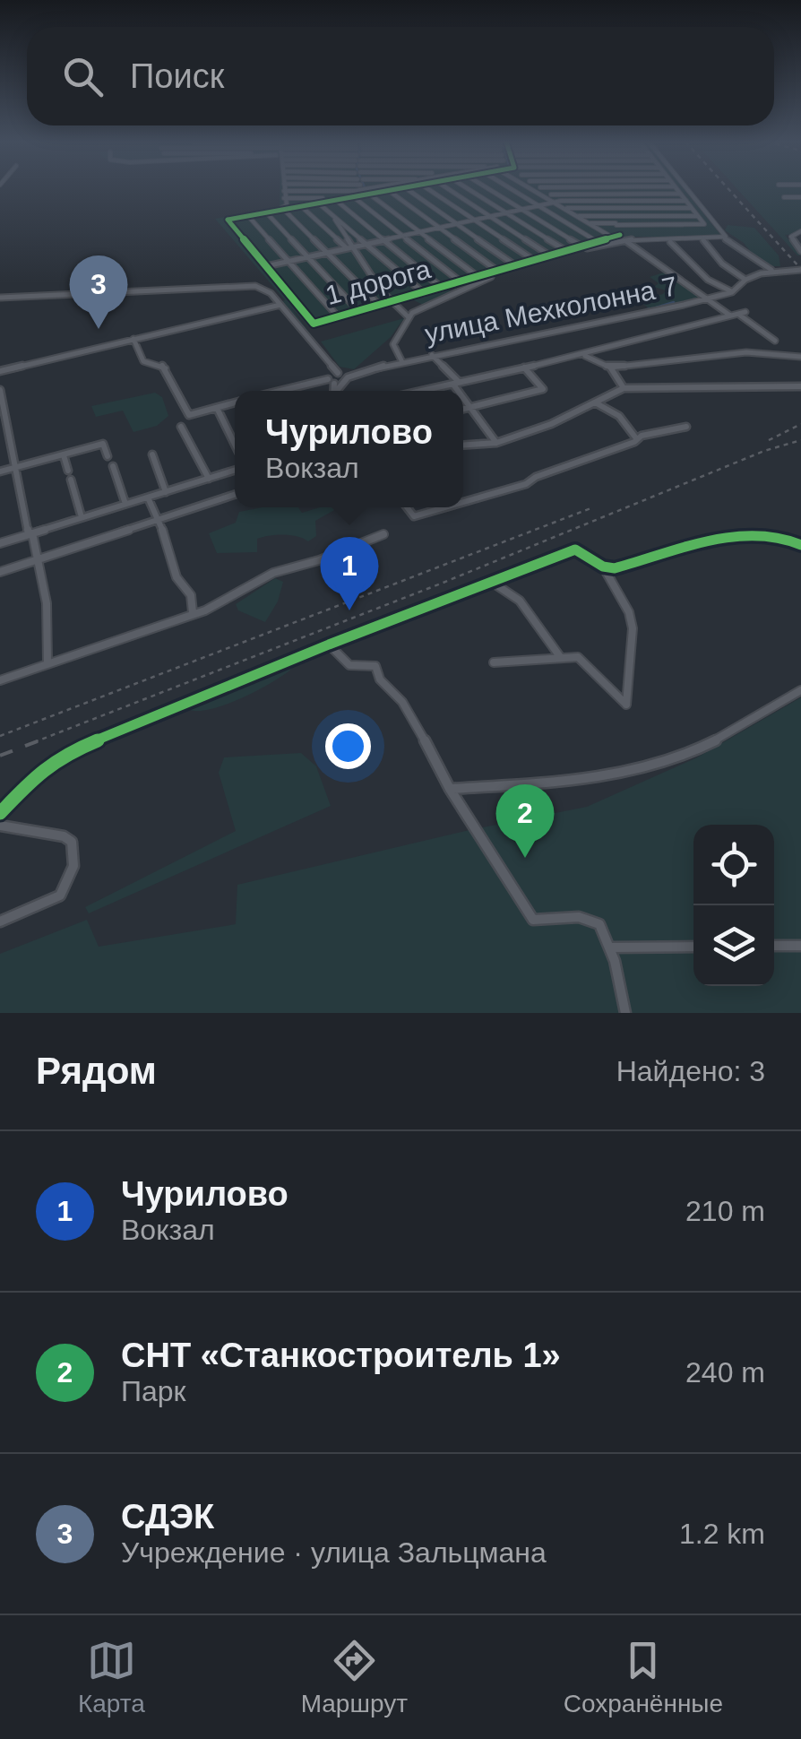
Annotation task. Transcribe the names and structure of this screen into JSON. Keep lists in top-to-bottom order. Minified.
{"streets":{"street":["1 дорога","улица Мехколонна 7"]},"crossings":[["1 дорога","улица Мехколонна 7"]],"page":{"search":"Поиск","pins":["3","1","2"],"popup":["Чурилово","Вокзал"],"heading":["Рядом","Найдено: 3"],"list":[{"mark":"1","name":"Чурилово","note":"Вокзал","value":"210 m"},{"mark":"2","name":"СНТ «Станкостроитель 1»","note":"Парк","value":"240 m"},{"mark":"3","name":"СДЭК","note":"Учреждение · улица Зальцмана","value":"1.2 km"}],"nav":["Карта","Маршрут","Сохранённые"]}}
